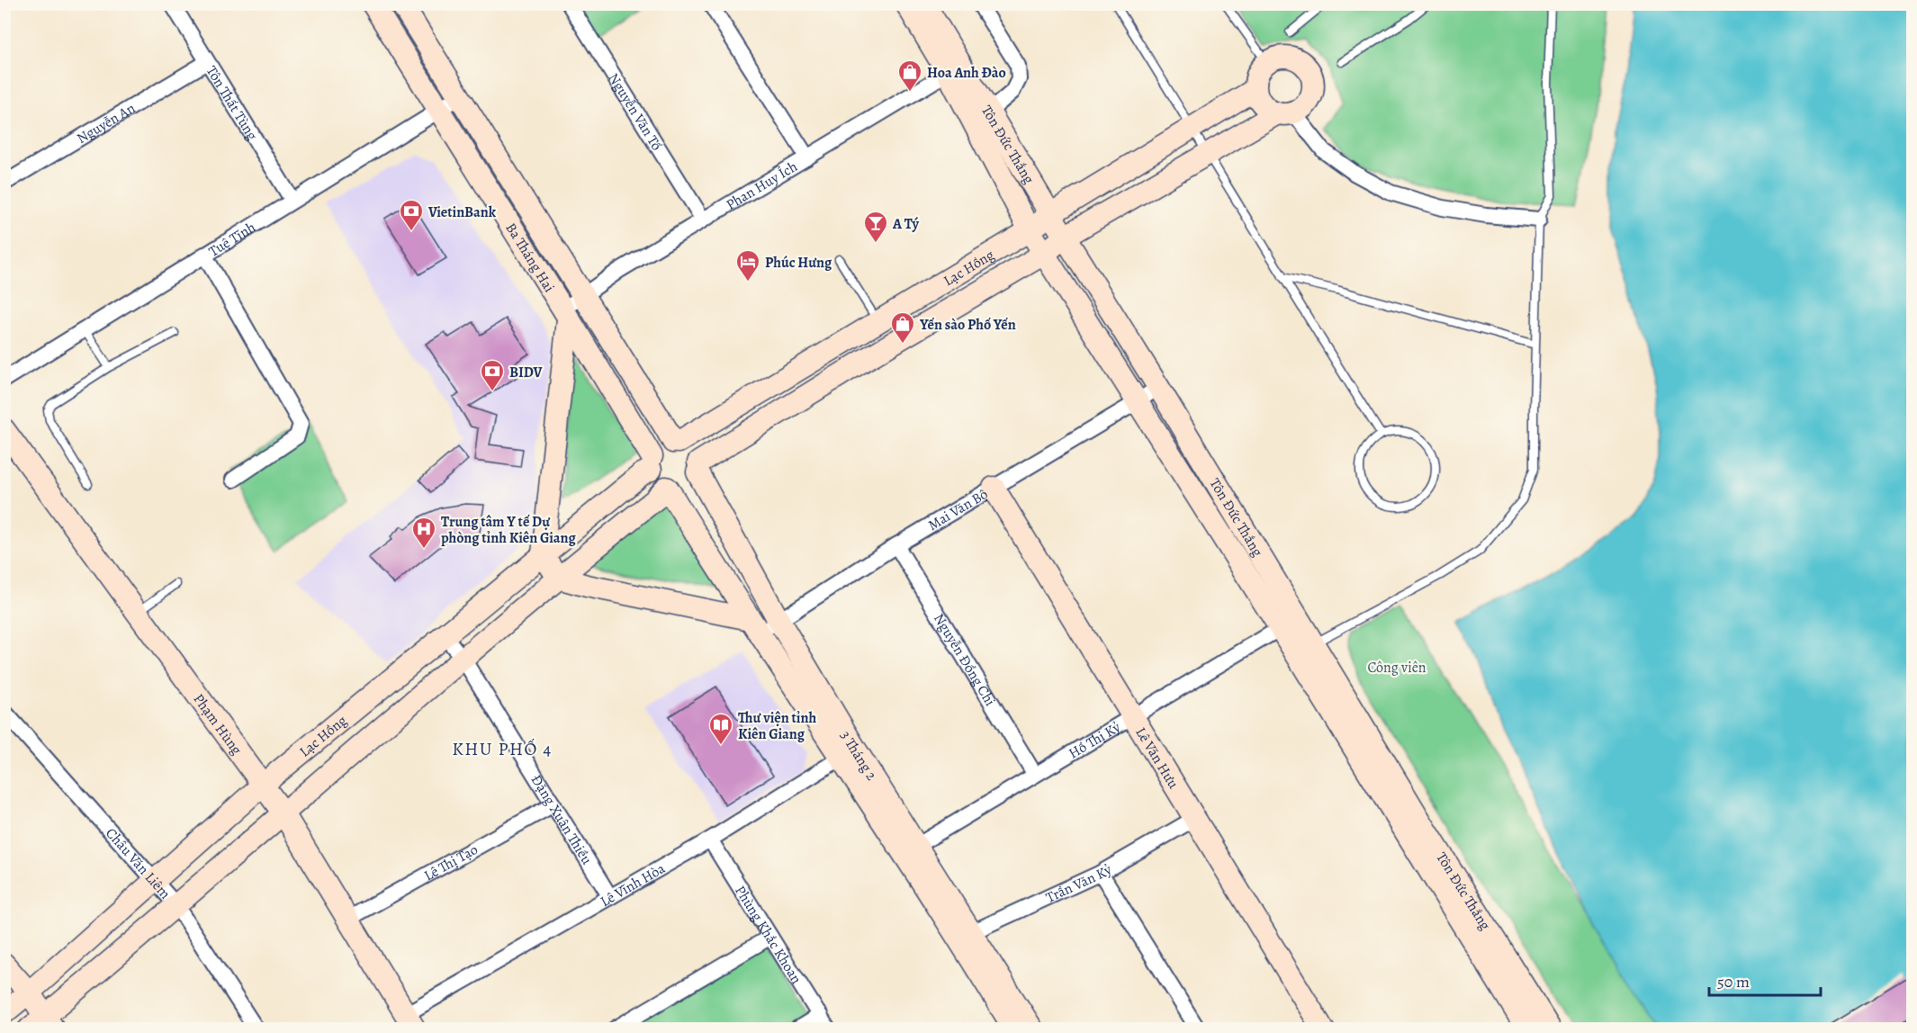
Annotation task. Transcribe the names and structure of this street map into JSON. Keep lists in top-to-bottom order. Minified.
{"streets":{"street":["Tôn Thất Tùng","Nguyễn Văn Tố","Nguyễn An","Tôn Đức Thắng","Phan Huy Ích","Tuệ Tĩnh","Ba Tháng Hai","Lạc Hồng","Mai Văn Bộ","Nguyễn Đổng Chi","Phạm Hùng","Hồ Thị Kỷ","3 Tháng 2","Lê Văn Hưu","Đặng Xuân Thiều","Lê Thị Tạo","Châu Văn Liêm","Trần Văn Kỷ","Lê Vĩnh Hòa","Phùng Khắc Khoan"]},"crossings":[["Tôn Thất Tùng","Nguyễn An"],["Tôn Thất Tùng","Tuệ Tĩnh"],["Nguyễn Văn Tố","Phan Huy Ích"],["Tôn Đức Thắng","Phan Huy Ích"],["Tôn Đức Thắng","Lạc Hồng"],["Tôn Đức Thắng","Mai Văn Bộ"],["Tôn Đức Thắng","Hồ Thị Kỷ"],["Phan Huy Ích","Ba Tháng Hai"],["Tuệ Tĩnh","Ba Tháng Hai"],["Ba Tháng Hai","Lạc Hồng"],["Ba Tháng Hai","3 Tháng 2"],["Lạc Hồng","Phạm Hùng"],["Lạc Hồng","3 Tháng 2"],["Lạc Hồng","Đặng Xuân Thiều"],["Lạc Hồng","Châu Văn Liêm"],["Mai Văn Bộ","Nguyễn Đổng Chi"],["Mai Văn Bộ","3 Tháng 2"],["Mai Văn Bộ","Lê Văn Hưu"],["Nguyễn Đổng Chi","Hồ Thị Kỷ"],["Phạm Hùng","Lê Thị Tạo"],["Phạm Hùng","Lê Vĩnh Hòa"],["Hồ Thị Kỷ","3 Tháng 2"],["Hồ Thị Kỷ","Lê Văn Hưu"],["3 Tháng 2","Trần Văn Kỷ"],["3 Tháng 2","Lê Vĩnh Hòa"],["Lê Văn Hưu","Trần Văn Kỷ"],["Đặng Xuân Thiều","Lê Thị Tạo"],["Đặng Xuân Thiều","Lê Vĩnh Hòa"],["Lê Vĩnh Hòa","Phùng Khắc Khoan"]],"districts":["KHU PHỐ 4"],"parks":["Công viên"],"places":{"shop":["Hoa Anh Đào","Yến sào Phố Yến"],"bank":["VietinBank","BIDV"],"bar":["A Tý"],"hotel":["Phúc Hưng"],"hospital":["Trung tâm Y tế Dự phòng tỉnh Kiên Giang"],"library":["Thư viện tỉnh Kiên Giang"]},"scale_bar":"50 m"}
